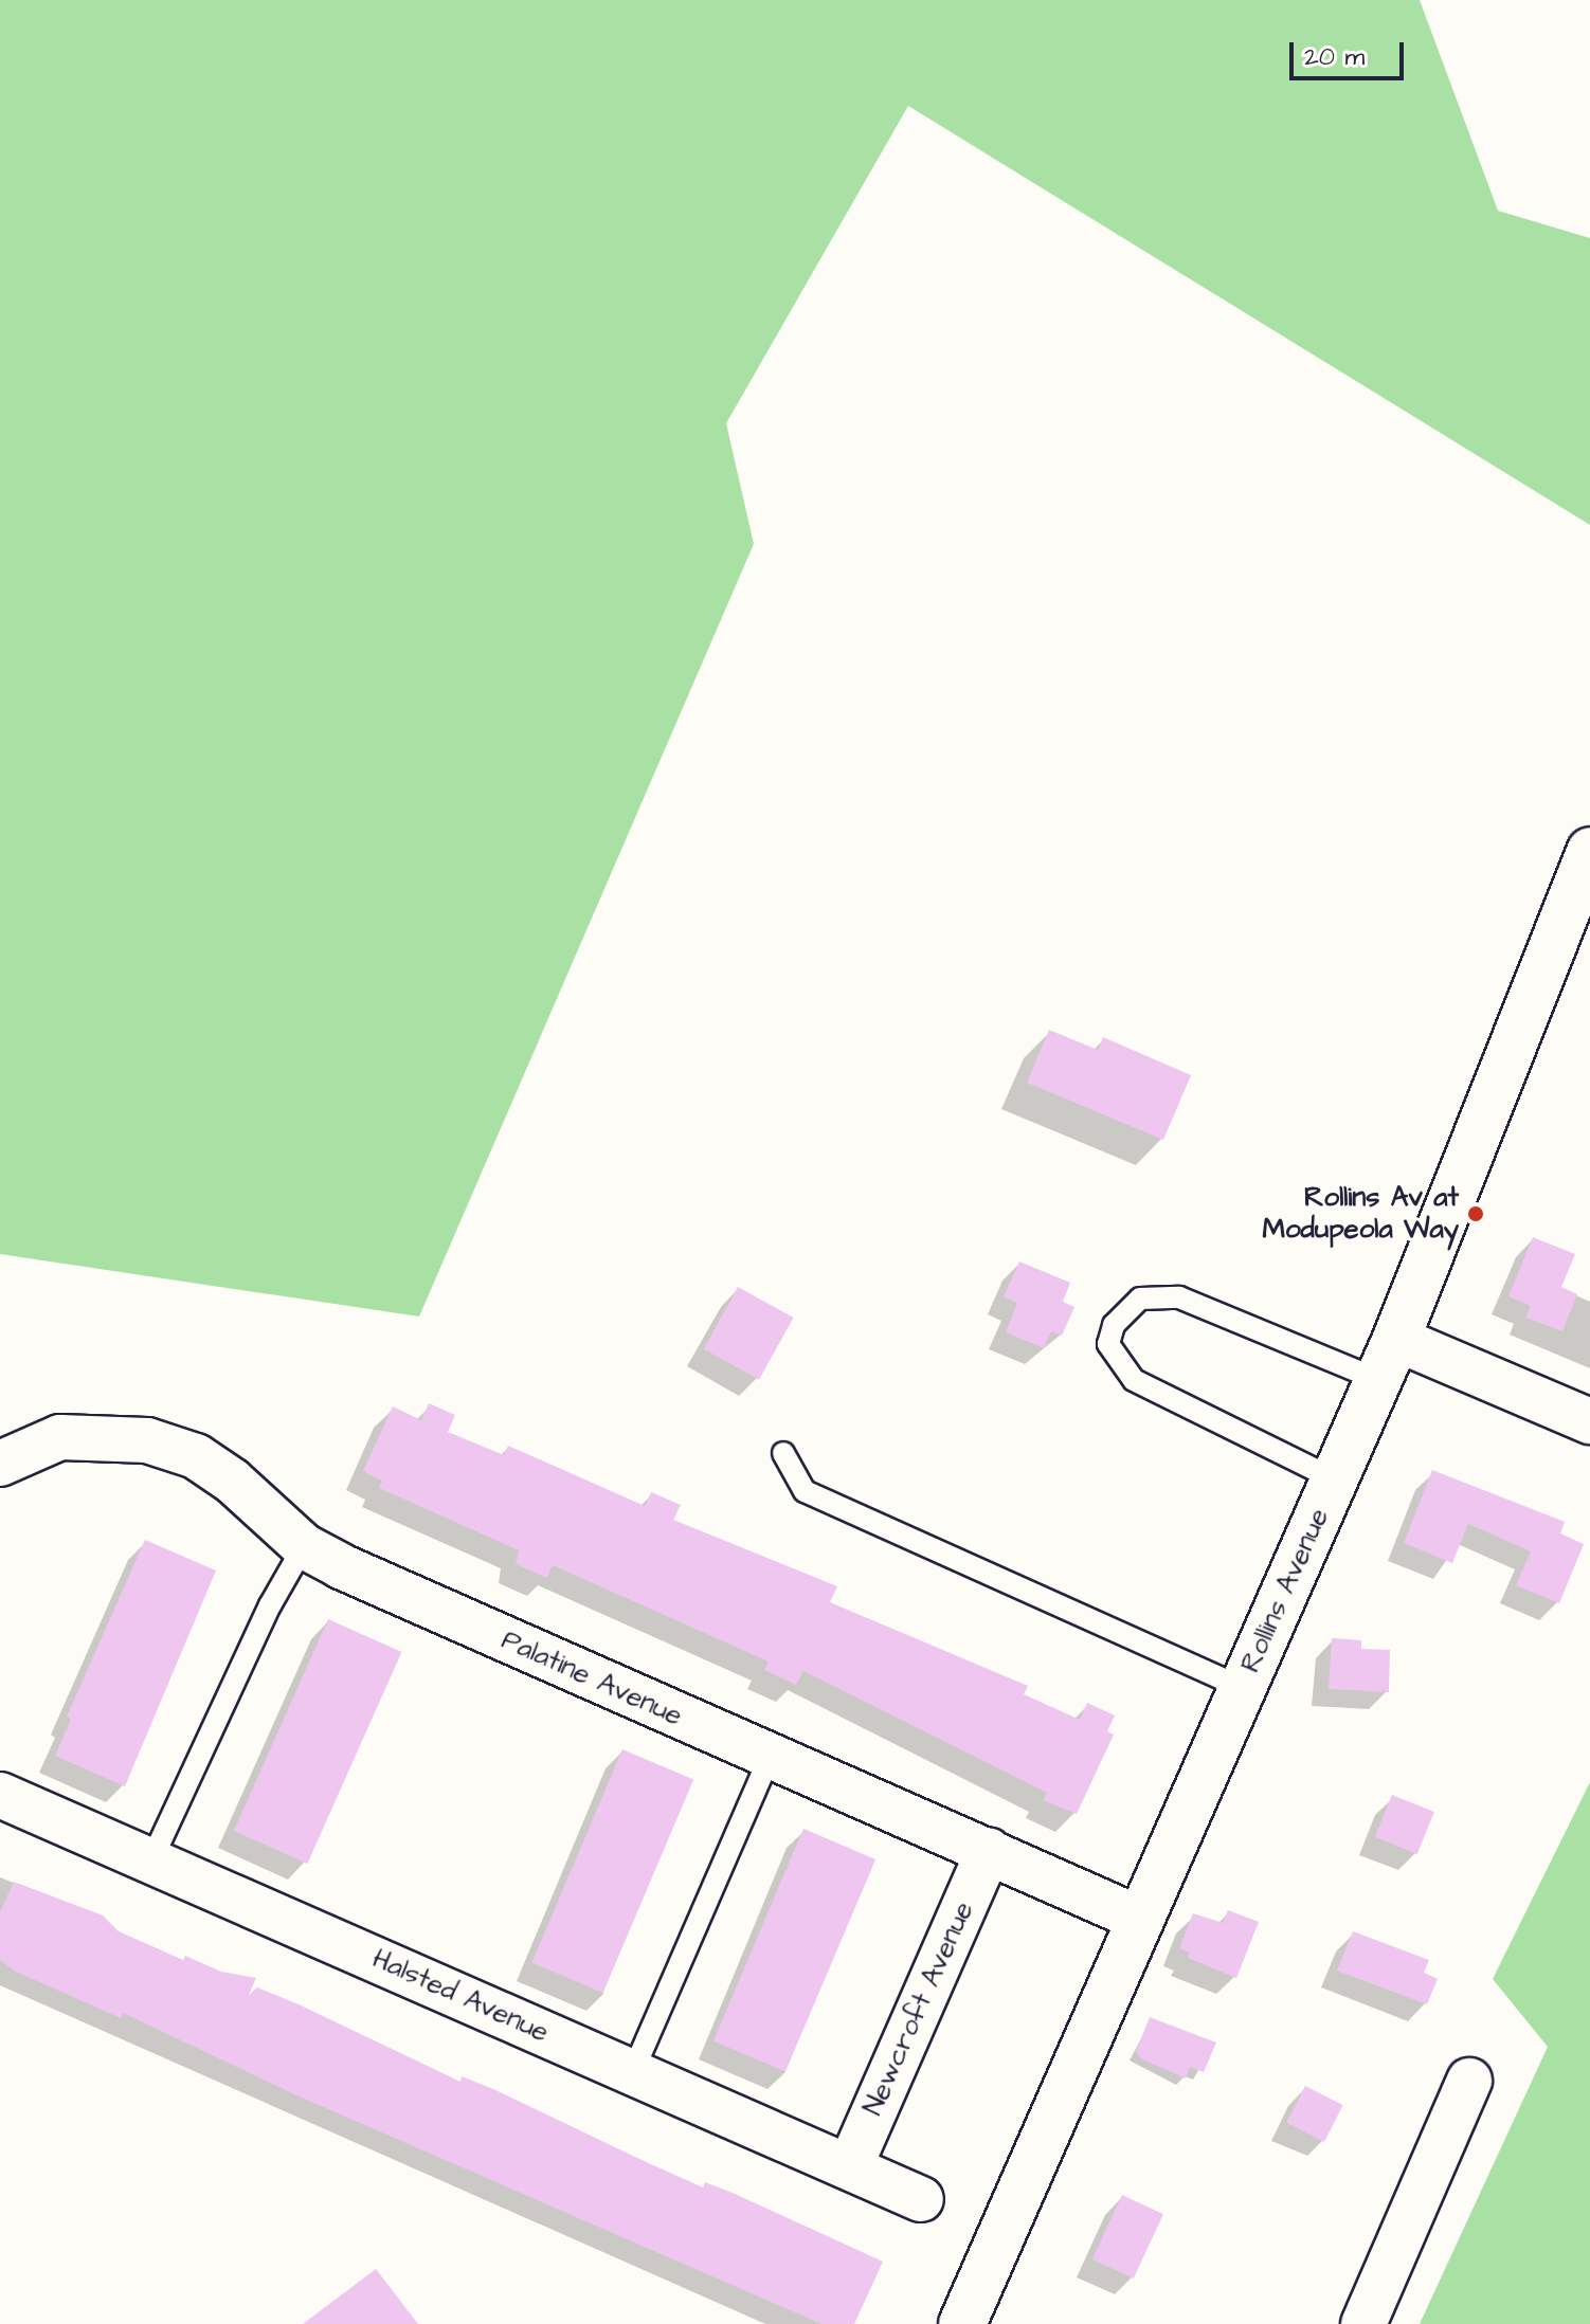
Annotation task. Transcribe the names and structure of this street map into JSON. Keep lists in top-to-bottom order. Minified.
{"streets":{"street":["Rollins Avenue","Palatine Avenue","Halsted Avenue","Newcroft Avenue"]},"crossings":[["Rollins Avenue","Palatine Avenue"],["Palatine Avenue","Newcroft Avenue"],["Halsted Avenue","Newcroft Avenue"]],"places":["Rollins Av at Modupeola Way"],"scale_bar":"20 m"}
